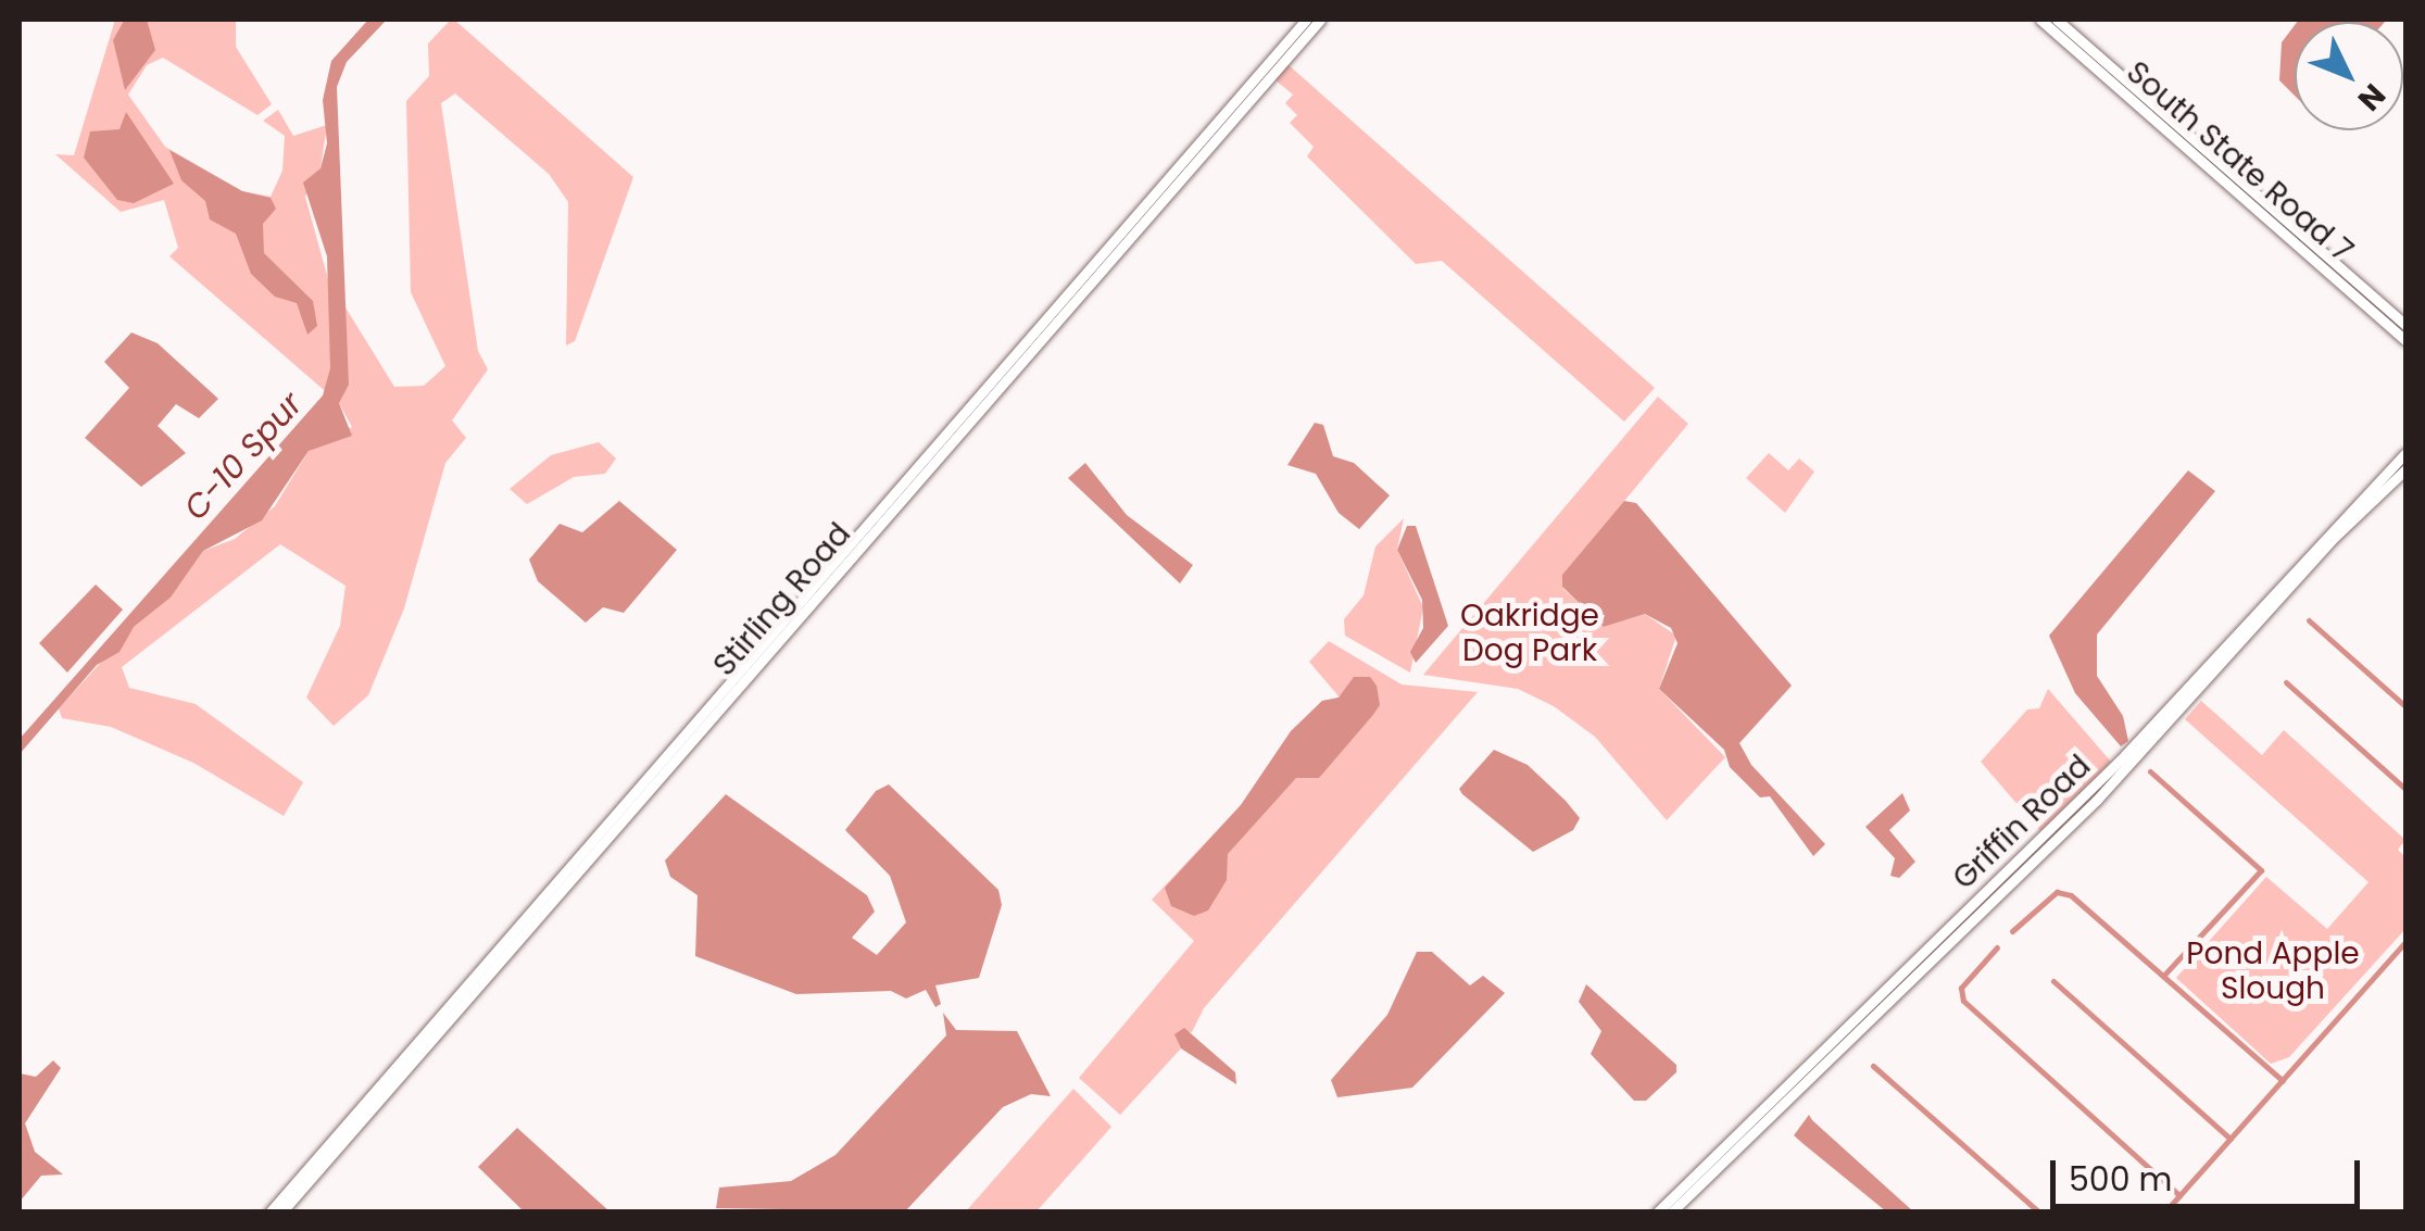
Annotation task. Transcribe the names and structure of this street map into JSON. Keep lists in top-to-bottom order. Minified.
{"streets":{"main road":["South State Road 7","Stirling Road","Griffin Road"]},"water":["C-10 Spur"],"parks":["Oakridge Dog Park","Pond Apple Slough"],"scale_bar":"500 m","north":"bottom right"}
